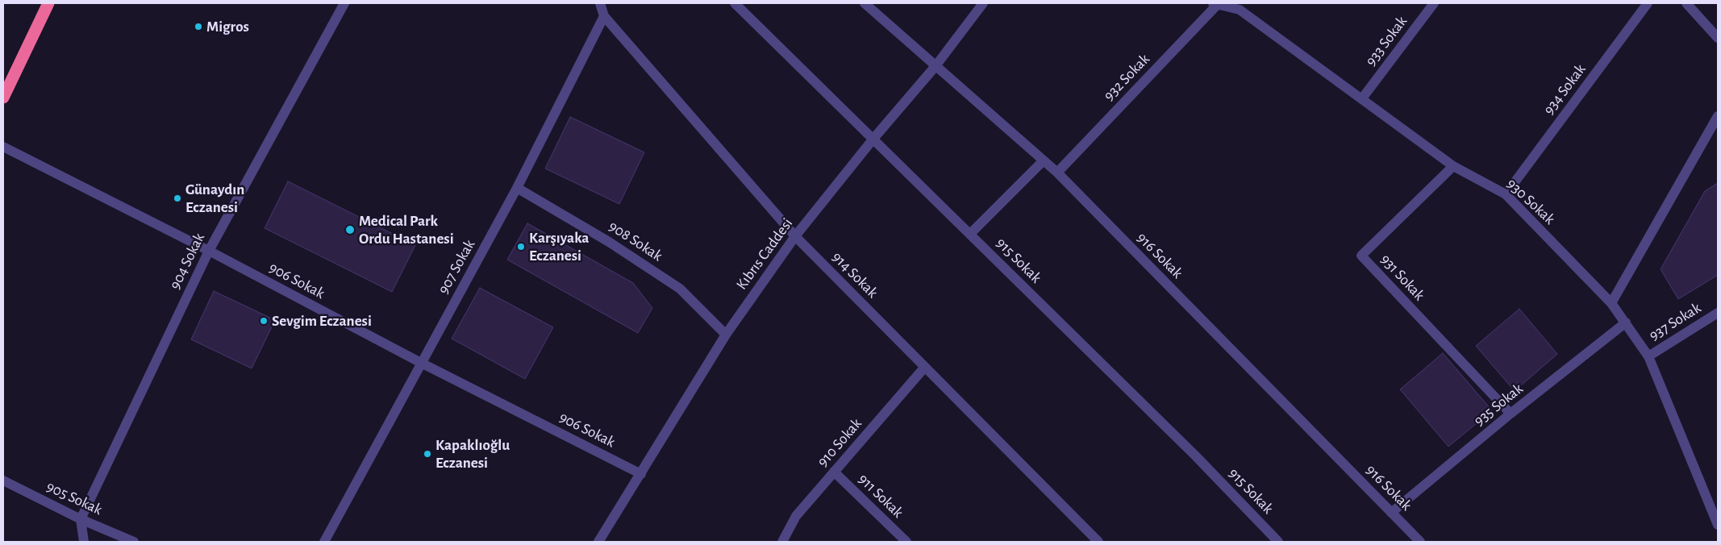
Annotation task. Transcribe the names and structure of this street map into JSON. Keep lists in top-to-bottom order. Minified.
{"streets":{"street":["933 Sokak","932 Sokak","934 Sokak","930 Sokak","908 Sokak","Kıbrıs Caddesi","916 Sokak","915 Sokak","904 Sokak","907 Sokak","914 Sokak","931 Sokak","906 Sokak","937 Sokak","935 Sokak","910 Sokak","911 Sokak","905 Sokak"]},"crossings":[["933 Sokak","930 Sokak"],["932 Sokak","930 Sokak"],["932 Sokak","916 Sokak"],["934 Sokak","930 Sokak"],["930 Sokak","931 Sokak"],["930 Sokak","937 Sokak"],["930 Sokak","935 Sokak"],["908 Sokak","Kıbrıs Caddesi"],["908 Sokak","907 Sokak"],["Kıbrıs Caddesi","916 Sokak"],["Kıbrıs Caddesi","915 Sokak"],["Kıbrıs Caddesi","914 Sokak"],["Kıbrıs Caddesi","906 Sokak"],["916 Sokak","935 Sokak"],["904 Sokak","906 Sokak"],["904 Sokak","905 Sokak"],["907 Sokak","914 Sokak"],["907 Sokak","906 Sokak"],["914 Sokak","910 Sokak"],["931 Sokak","935 Sokak"],["910 Sokak","911 Sokak"]],"places":["Migros","Günaydın Eczanesi","Medical Park Ordu Hastanesi","Karşıyaka Eczanesi","Sevgim Eczanesi","Kapaklıoğlu Eczanesi"]}
